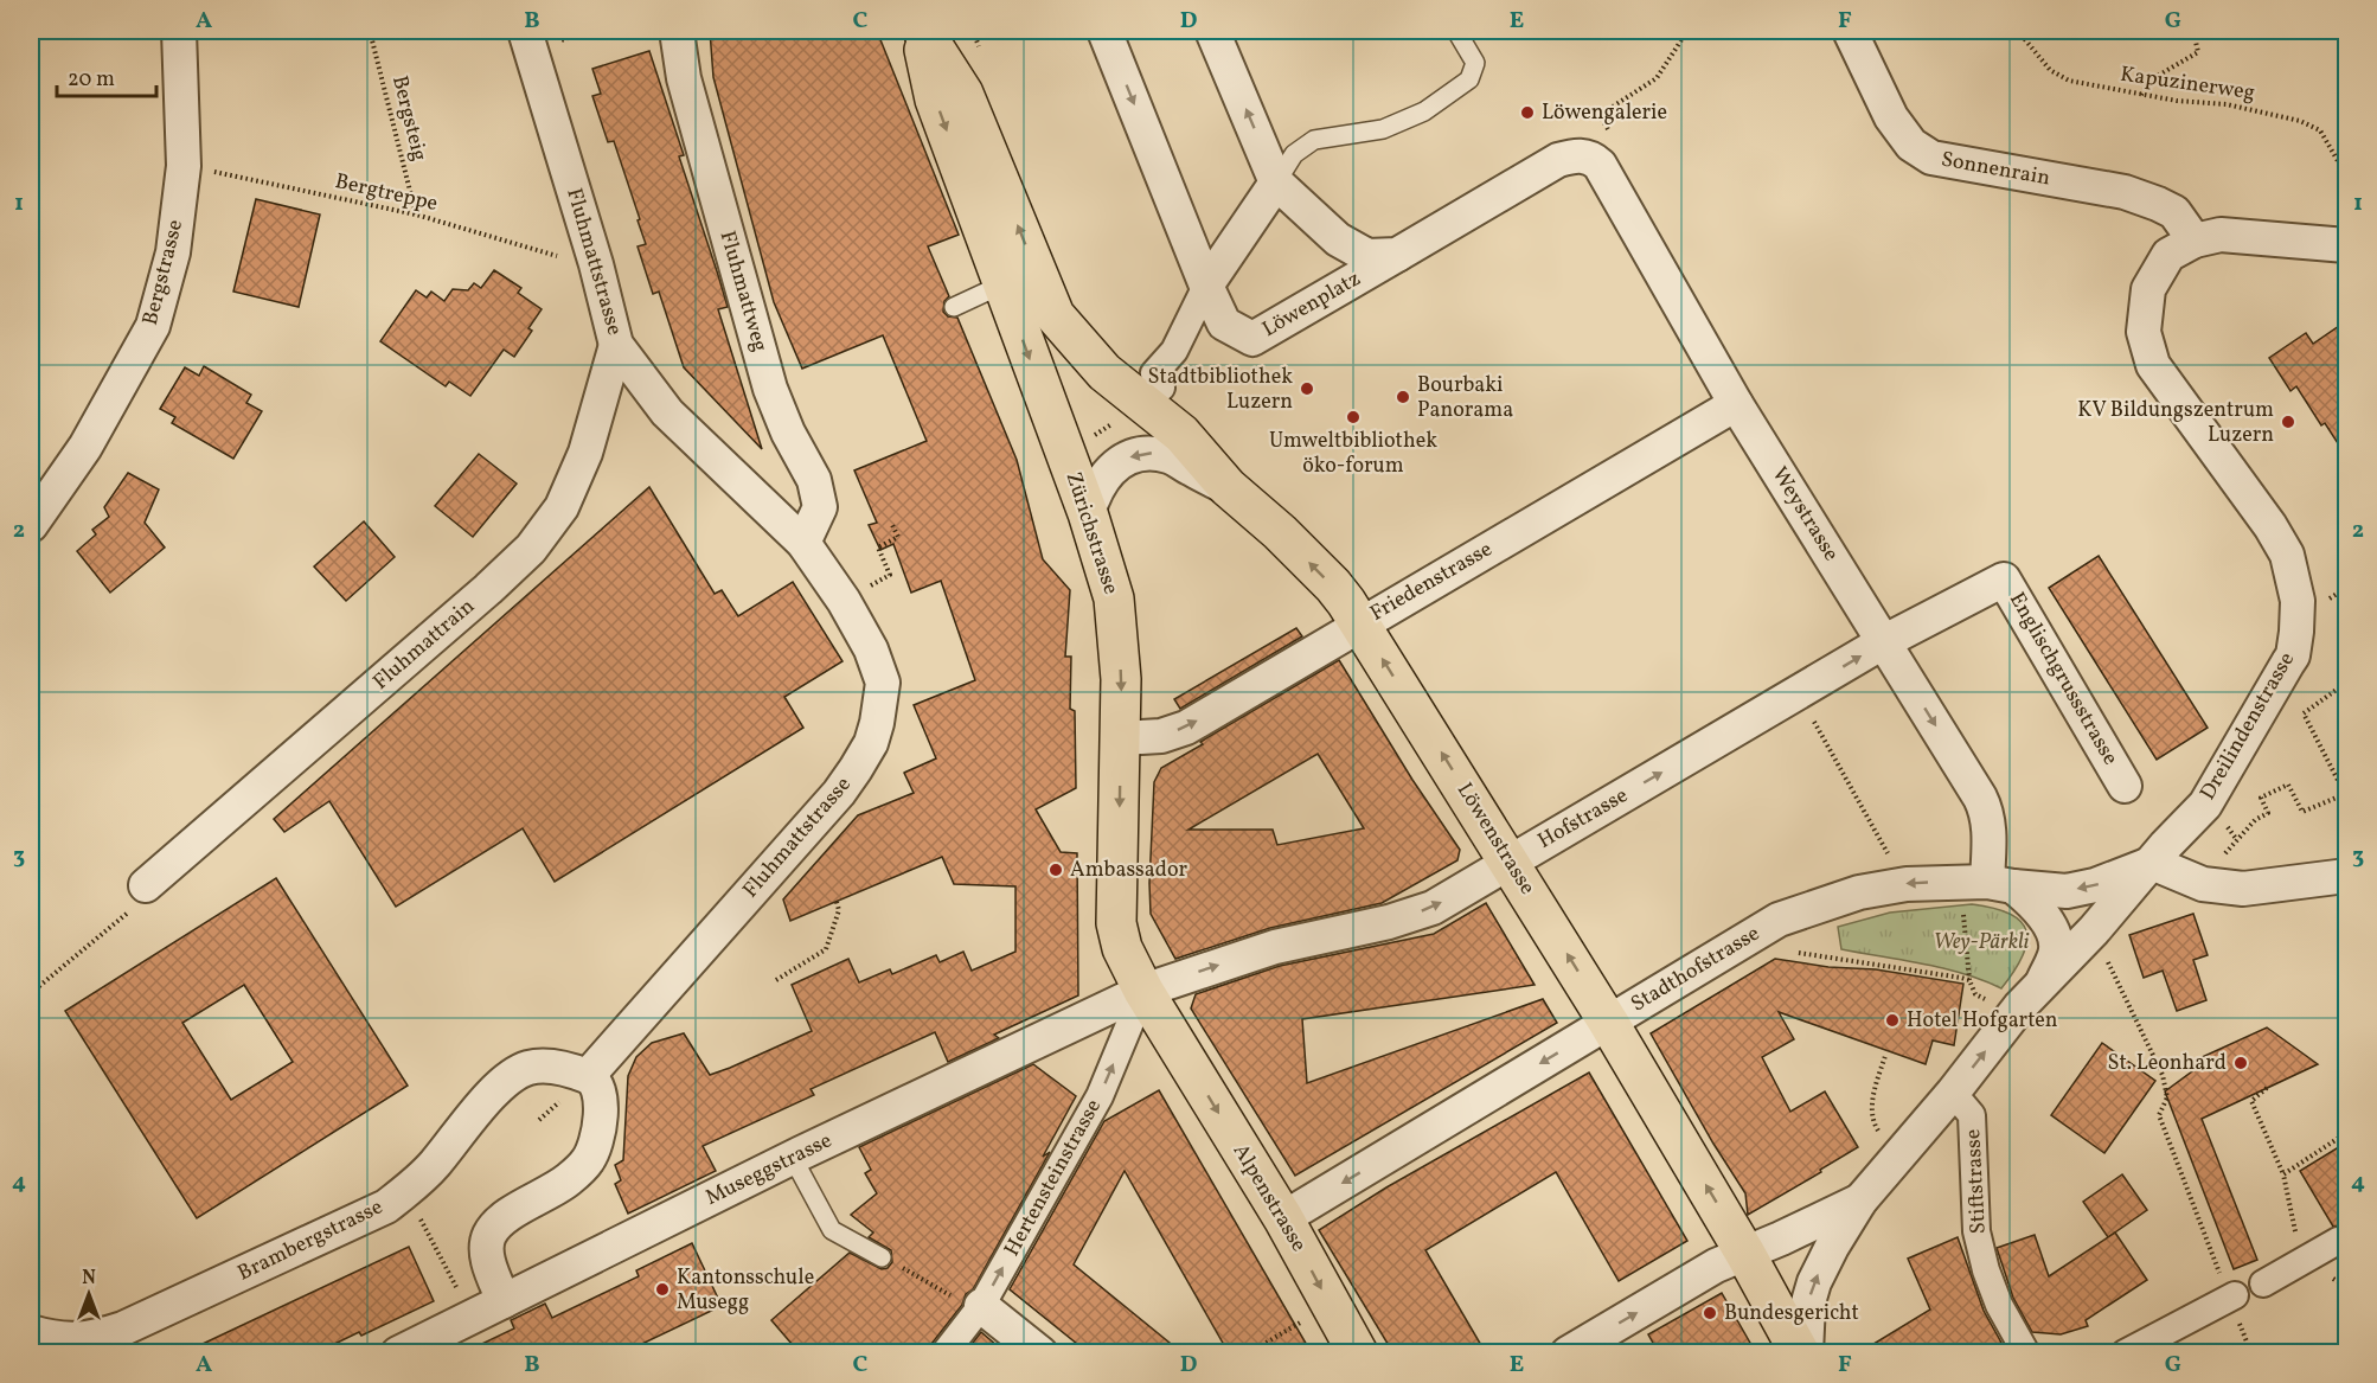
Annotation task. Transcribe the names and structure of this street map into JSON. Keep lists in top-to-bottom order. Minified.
{"streets":{"main road":["Zürichstrasse","Löwenstrasse","Alpenstrasse"],"street":["Sonnenrain","Fluhmattstrasse","Bergstrasse","Fluhmattweg","Löwenplatz","Weystrasse","Friedenstrasse","Fluhmattrain","Englischgrussstrasse","Dreilindenstrasse","Hofstrasse","Stadthofstrasse","Museggstrasse","Hertensteinstrasse","Stiftstrasse","Brambergstrasse"],"path":["Kapuzinerweg","Bergsteig","Bergtreppe"]},"crossings":[["Bergsteig","Bergtreppe"],["Sonnenrain","Dreilindenstrasse"],["Bergtreppe","Bergstrasse"],["Fluhmattstrasse","Fluhmattweg"],["Fluhmattstrasse","Fluhmattrain"],["Fluhmattstrasse","Brambergstrasse"],["Löwenplatz","Weystrasse"],["Weystrasse","Friedenstrasse"],["Weystrasse","Englischgrussstrasse"],["Weystrasse","Dreilindenstrasse"],["Weystrasse","Hofstrasse"],["Weystrasse","Stadthofstrasse"],["Zürichstrasse","Friedenstrasse"],["Zürichstrasse","Hofstrasse"],["Zürichstrasse","Löwenstrasse"],["Zürichstrasse","Museggstrasse"],["Zürichstrasse","Hertensteinstrasse"],["Zürichstrasse","Alpenstrasse"],["Friedenstrasse","Löwenstrasse"],["Englischgrussstrasse","Hofstrasse"],["Dreilindenstrasse","Löwenstrasse"],["Dreilindenstrasse","Stadthofstrasse"],["Dreilindenstrasse","Stiftstrasse"],["Hofstrasse","Löwenstrasse"],["Hofstrasse","Museggstrasse"],["Hofstrasse","Hertensteinstrasse"],["Löwenstrasse","Stadthofstrasse"],["Stadthofstrasse","Alpenstrasse"],["Museggstrasse","Hertensteinstrasse"]],"one_way":["Friedenstrasse","Hofstrasse","Löwenstrasse","Stadthofstrasse","Hertensteinstrasse","Alpenstrasse"],"parks":["Wey-Pärkli"],"places":["Löwengalerie","Stadtbibliothek Luzern","Bourbaki Panorama","Umweltbibliothek öko-forum","KV Bildungszentrum Luzern","Ambassador","Hotel Hofgarten","St. Leonhard","Kantonsschule Musegg","Bundesgericht"],"scale_bar":"20 m","north":"top","grid":{"columns":["A","B","C","D","E","F","G"],"rows":["1","2","3","4"]}}
